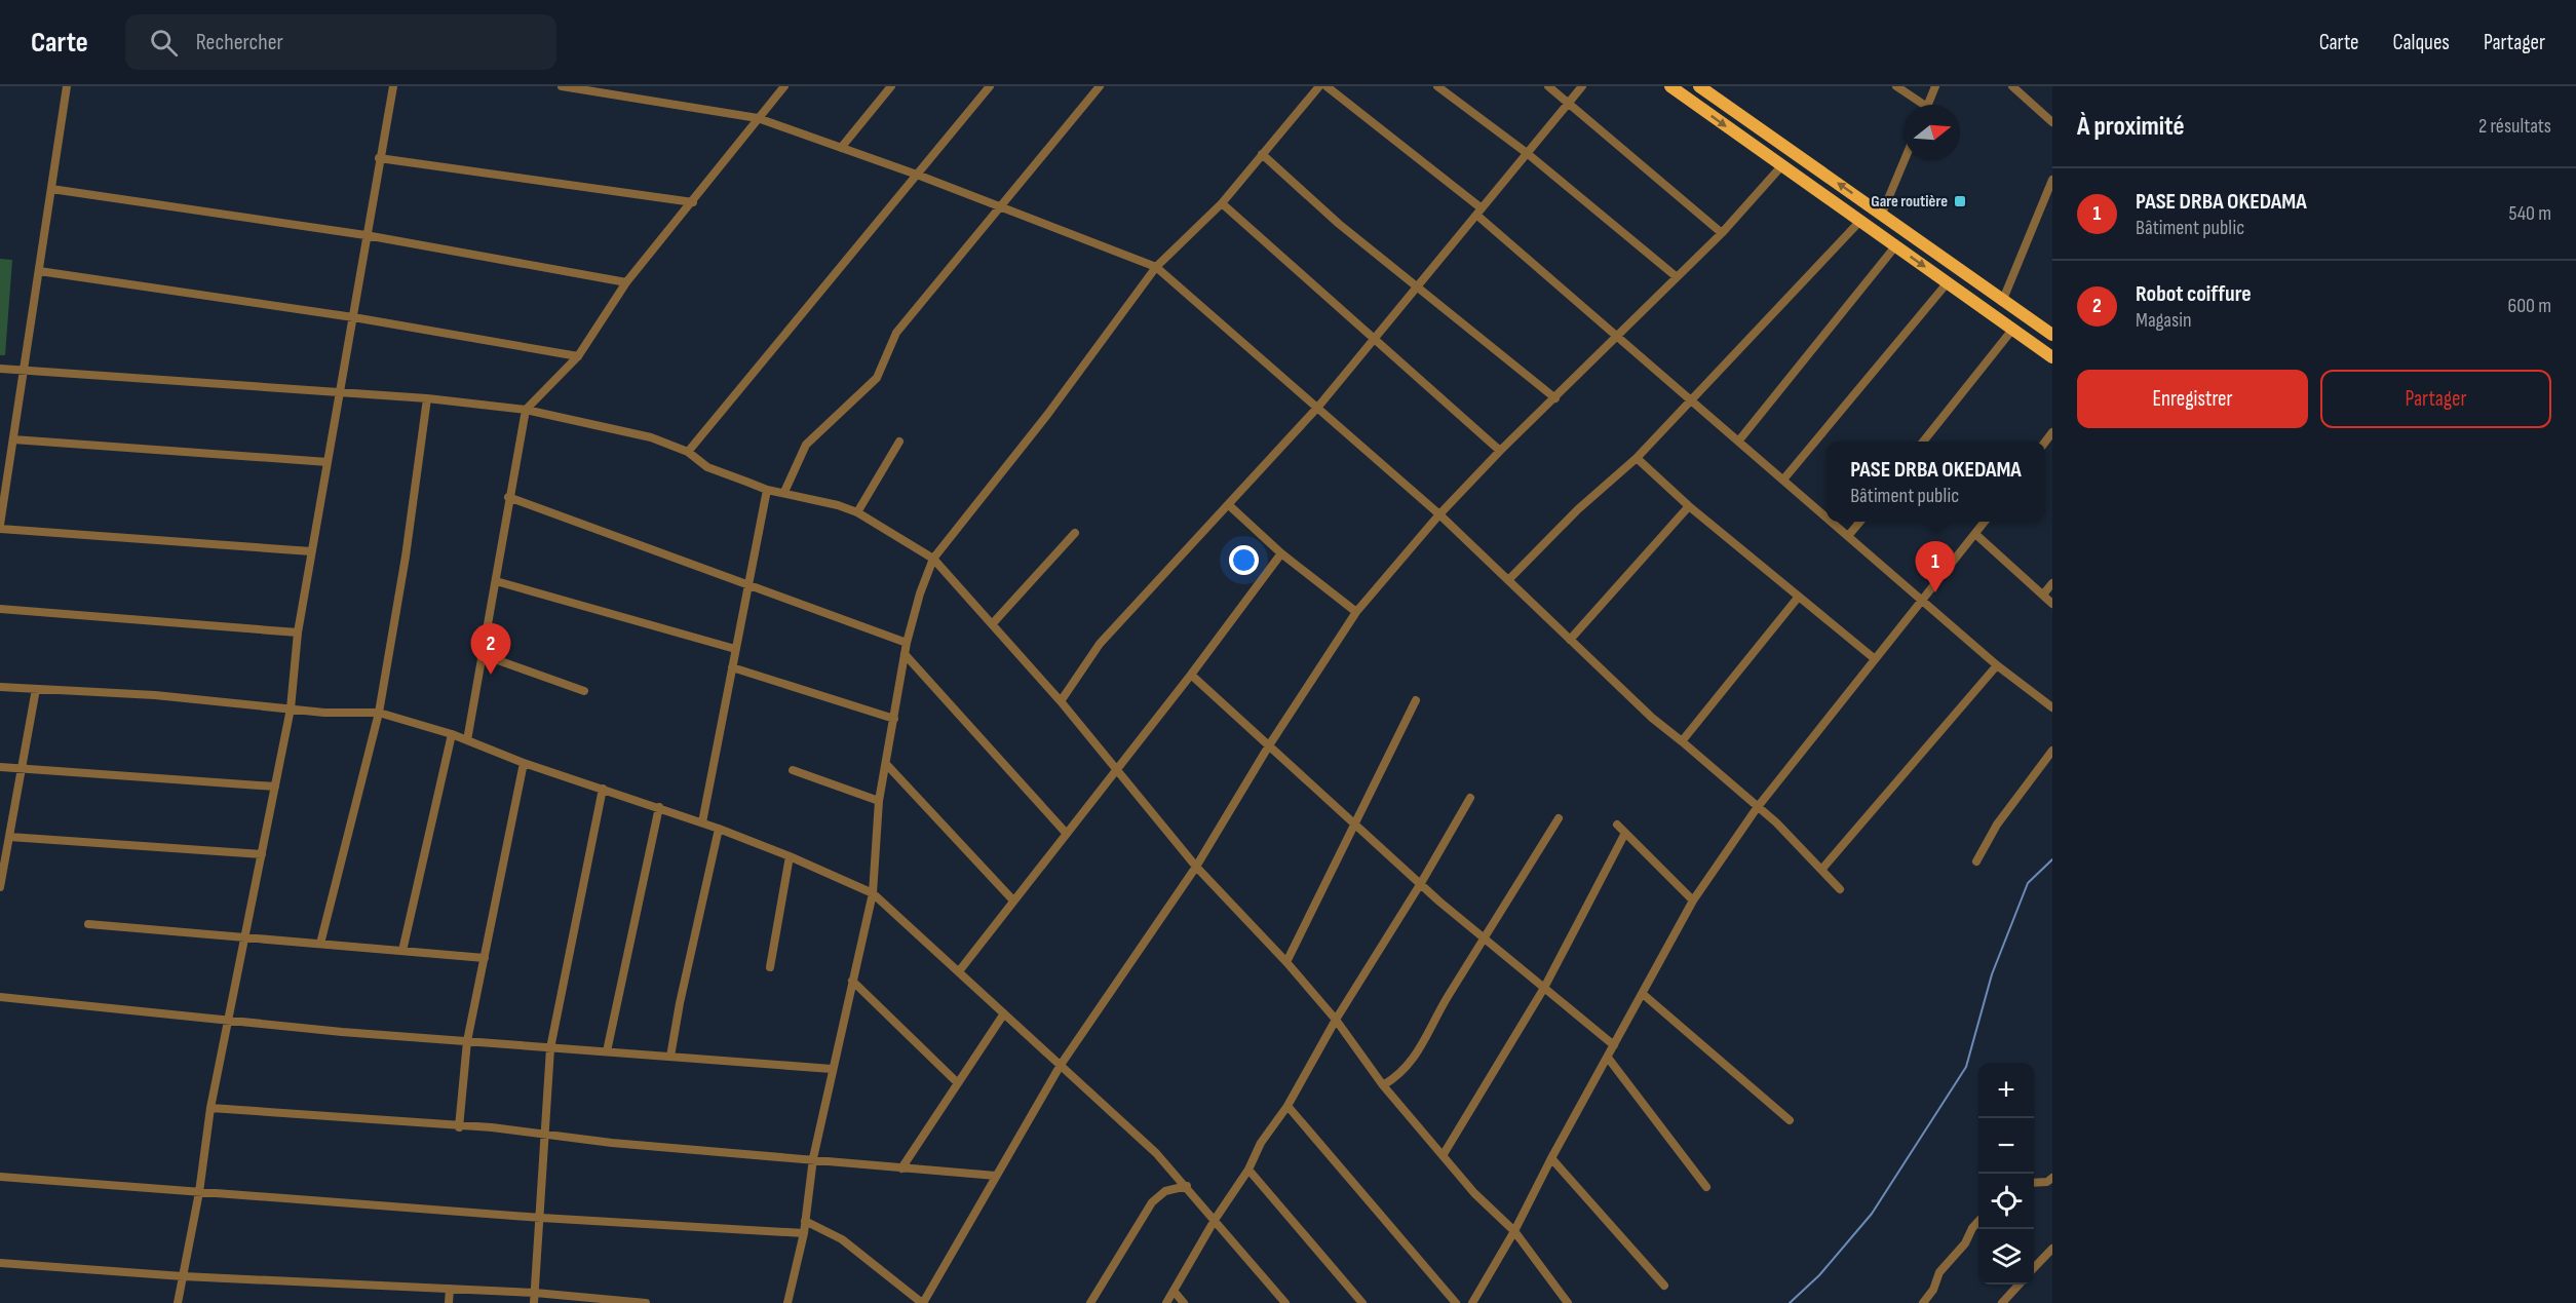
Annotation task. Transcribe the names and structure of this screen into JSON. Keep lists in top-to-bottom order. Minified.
{"places":{"transit":["Gare routière"]},"north":"right","page":{"header":"Carte","search":"Rechercher","nav":["Carte","Calques","Partager"],"heading":["À proximité","2 résultats"],"list":[{"mark":"1","name":"PASE DRBA OKEDAMA","note":"Bâtiment public","value":"540 m"},{"mark":"2","name":"Robot coiffure","note":"Magasin","value":"600 m"}],"buttons":["Enregistrer","Partager"],"popup":["PASE DRBA OKEDAMA","Bâtiment public"],"pins":["1","2"],"map_buttons":["+","−"]}}
